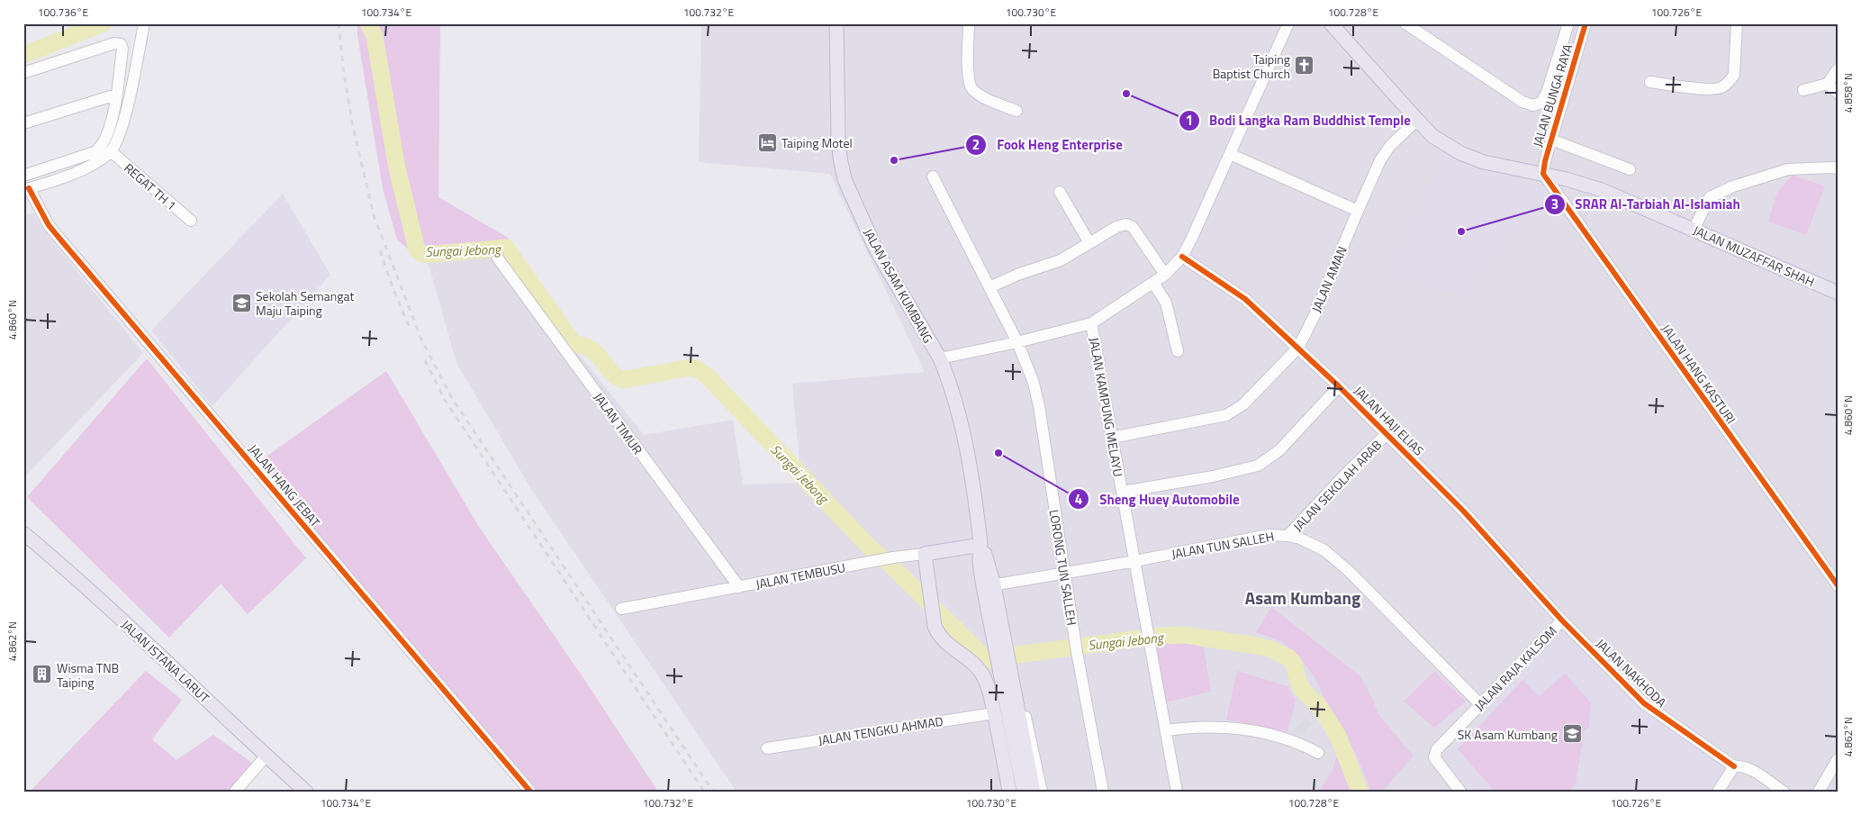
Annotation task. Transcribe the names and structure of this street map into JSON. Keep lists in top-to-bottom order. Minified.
{"streets":{"main road":["JALAN MUZAFFAR SHAH","JALAN ASAM KUMBANG","JALAN TEMBUSU","JALAN ISTANA LARUT"],"street":["JALAN BUNGA RAYA","REGAT TH 1","JALAN AMAN","JALAN HANG KASTURI","JALAN KAMPUNG MELAYU","JALAN HAJI ELIAS","JALAN TIMUR","JALAN HANG JEBAT","JALAN SEKOLAH ARAB","JALAN TUN SALLEH","LORONG TUN SALLEH","JALAN RAJA KALSOM","JALAN NAKHODA","JALAN TENGKU AHMAD"]},"crossings":[["JALAN BUNGA RAYA","JALAN MUZAFFAR SHAH"],["JALAN BUNGA RAYA","JALAN HANG KASTURI"],["JALAN MUZAFFAR SHAH","JALAN AMAN"],["JALAN MUZAFFAR SHAH","JALAN HANG KASTURI"],["JALAN AMAN","JALAN KAMPUNG MELAYU"],["JALAN AMAN","JALAN HAJI ELIAS"],["JALAN ASAM KUMBANG","JALAN TUN SALLEH"],["JALAN ASAM KUMBANG","JALAN TEMBUSU"],["JALAN KAMPUNG MELAYU","JALAN TUN SALLEH"],["JALAN HAJI ELIAS","JALAN SEKOLAH ARAB"],["JALAN HAJI ELIAS","JALAN RAJA KALSOM"],["JALAN HAJI ELIAS","JALAN NAKHODA"],["JALAN TIMUR","JALAN TEMBUSU"],["JALAN SEKOLAH ARAB","JALAN TUN SALLEH"],["JALAN TUN SALLEH","LORONG TUN SALLEH"],["JALAN TUN SALLEH","JALAN RAJA KALSOM"],["JALAN RAJA KALSOM","JALAN NAKHODA"]],"districts":["Asam Kumbang"],"water":["Sungai Jebong"],"places":{"church":["Taiping Baptist Church"],"other":["Bodi Langka Ram Buddhist Temple","Fook Heng Enterprise","SRAR Al-Tarbiah Al-Islamiah","Sheng Huey Automobile"],"hotel":["Taiping Motel"],"school or university":["Sekolah Semangat Maju Taiping","SK Asam Kumbang"],"building":["Wisma TNB Taiping"]},"coordinates":["100.736°E","100.734°E","100.732°E","100.730°E","100.728°E","100.726°E","4.858°N","4.860°N","4.862°N"]}
